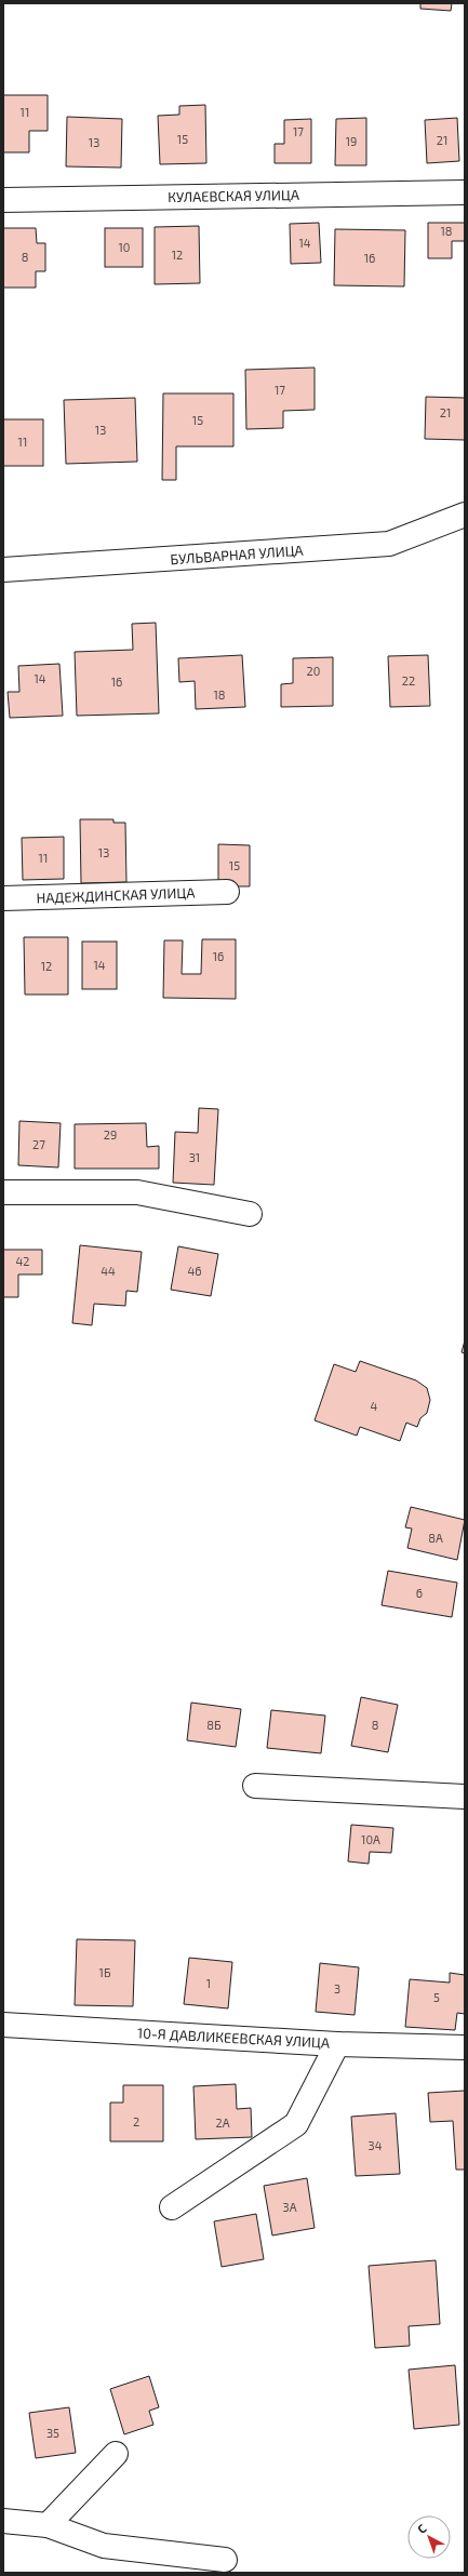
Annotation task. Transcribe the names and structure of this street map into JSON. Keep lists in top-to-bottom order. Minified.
{"streets":{"street":["КУЛАЕВСКАЯ УЛИЦА","БУЛЬВАРНАЯ УЛИЦА","НАДЕЖДИНСКАЯ УЛИЦА","10-Я ДАВЛИКЕЕВСКАЯ УЛИЦА"]},"house_numbers":["11","17","15","21","19","13","18","14","10","12","8","16","17","21","15","13","11","20","14","22","16","18","13","11","15","16","14","12","29","27","31","42","44","46","4","8А","6","8Б","8","10А","1Б","1","3","5","2","2А","34","3А","35"],"north":"top left"}
